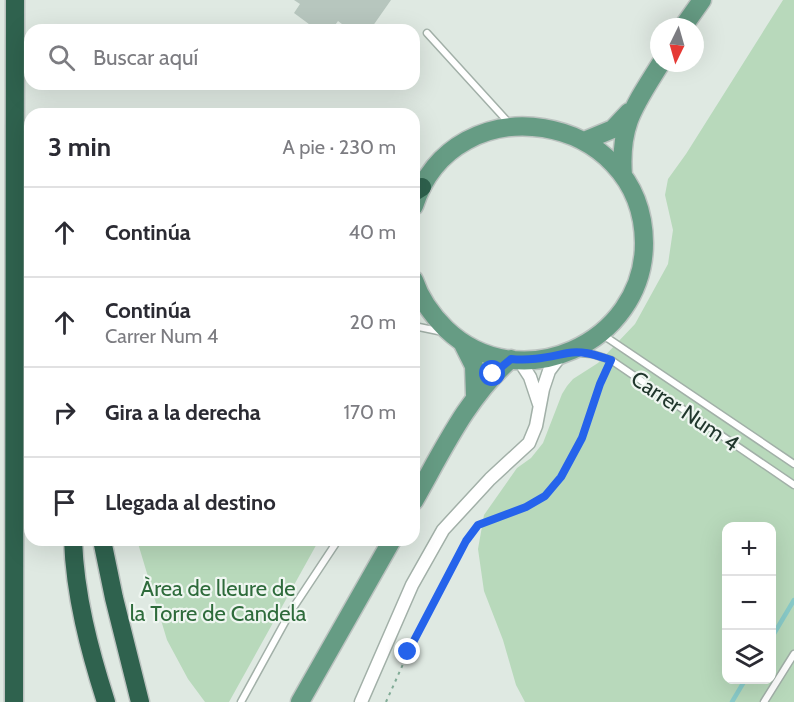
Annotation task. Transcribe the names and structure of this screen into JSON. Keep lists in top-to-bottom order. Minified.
{"streets":{"lane":["Carrer Num 4"]},"parks":["Àrea de lleure de la Torre de Candela"],"north":"bottom","page":{"search":"Buscar aquí","heading":["3 min","A pie · 230 m"],"list":[["Continúa","40 m"],["Continúa","Carrer Num 4","20 m"],["Gira a la derecha","170 m"],"Llegada al destino"],"map_buttons":["+","−"]}}
